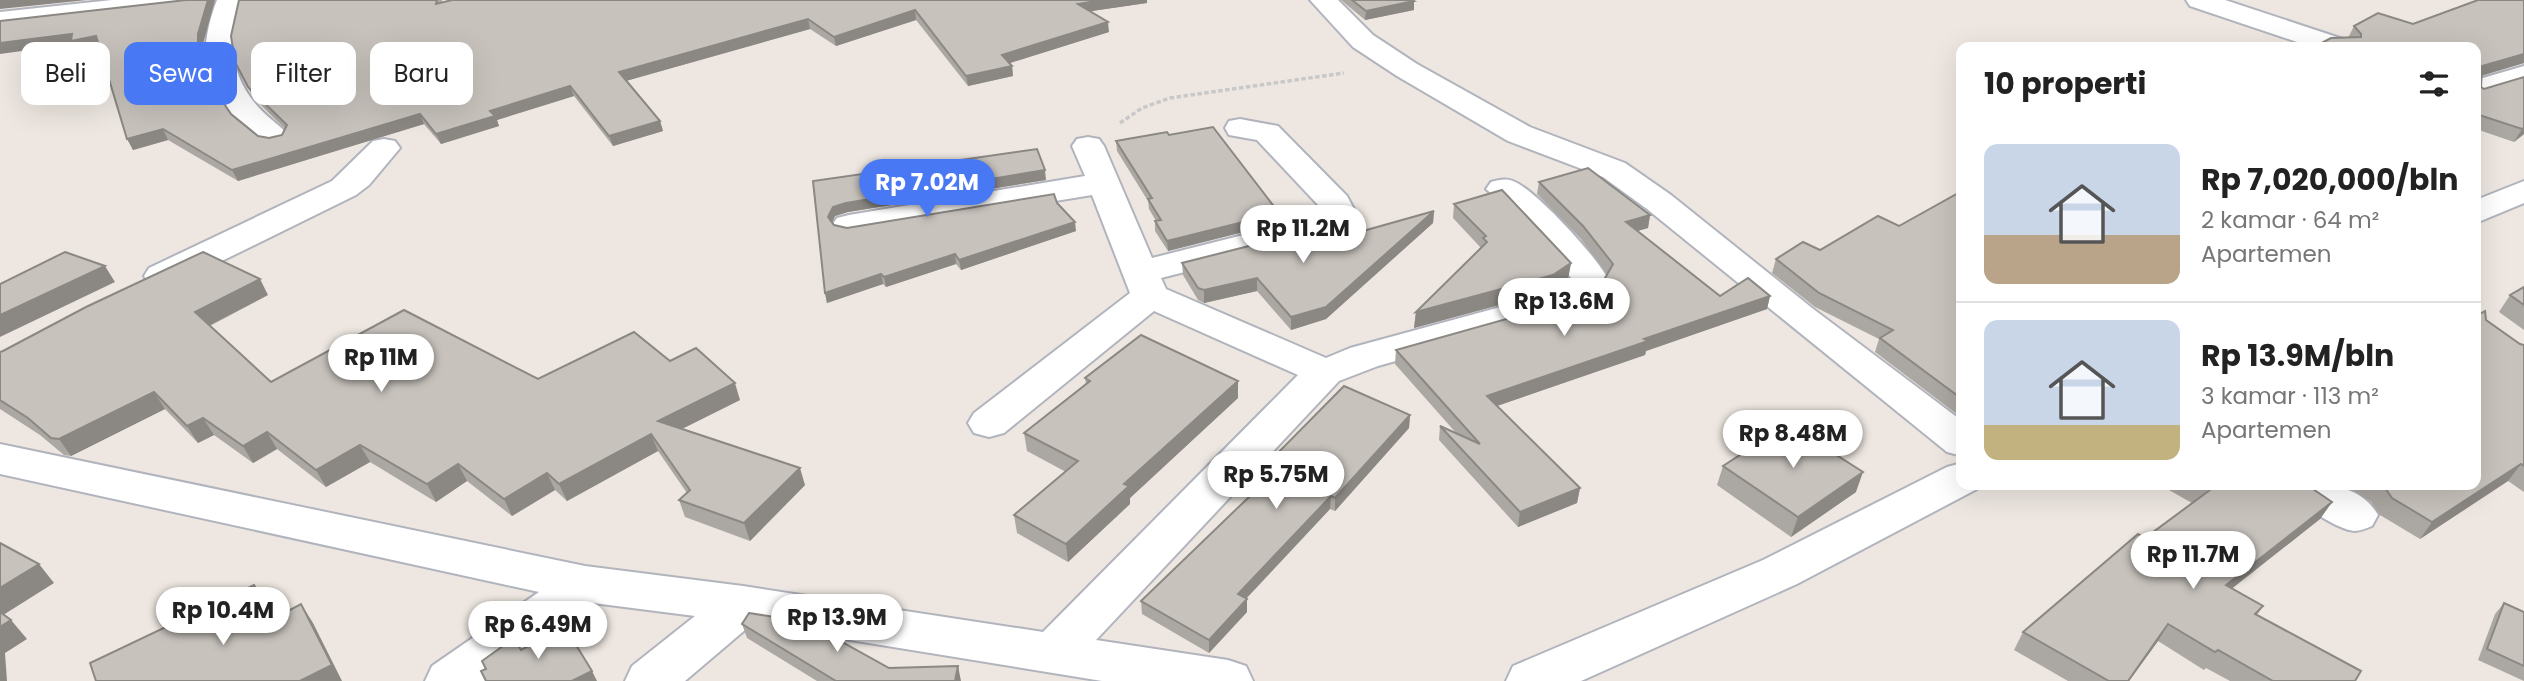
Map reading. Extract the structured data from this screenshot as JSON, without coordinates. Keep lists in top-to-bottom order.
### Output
{
  "page": {
    "chip": [
      "Beli",
      "Sewa",
      "Filter",
      "Baru"
    ],
    "heading": "10 properti",
    "list": [
      {
        "name": "Rp 7,020,000/bln",
        "note": "2 kamar · 64 m² · Apartemen"
      },
      {
        "name": "Rp 13.9M/bln",
        "note": "3 kamar · 113 m² · Apartemen"
      }
    ],
    "price": [
      "Rp 7.02M",
      "Rp 11.2M",
      "Rp 13.6M",
      "Rp 11M",
      "Rp 8.48M",
      "Rp 5.75M",
      "Rp 11.7M",
      "Rp 10.4M",
      "Rp 13.9M",
      "Rp 6.49M"
    ]
  }
}
